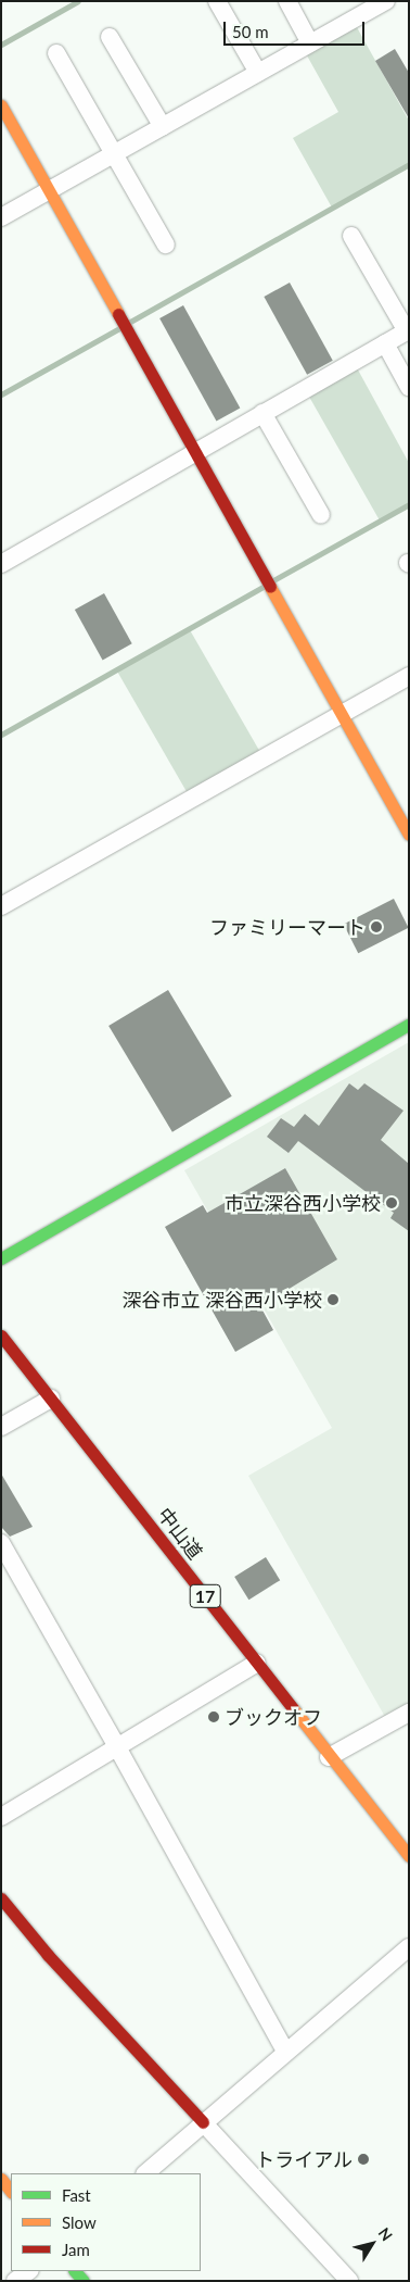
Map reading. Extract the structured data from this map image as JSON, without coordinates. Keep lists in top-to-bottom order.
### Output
{
  "streets": {
    "main road": ["中山道", "17"]
  },
  "places": [
    "ファミリーマート",
    "市立深谷西小学校",
    "深谷市立 深谷西小学校",
    "ブックオフ",
    "トライアル"
  ],
  "legend": ["Fast", "Slow", "Jam"],
  "scale_bar": "50 m",
  "north": "top right"
}
